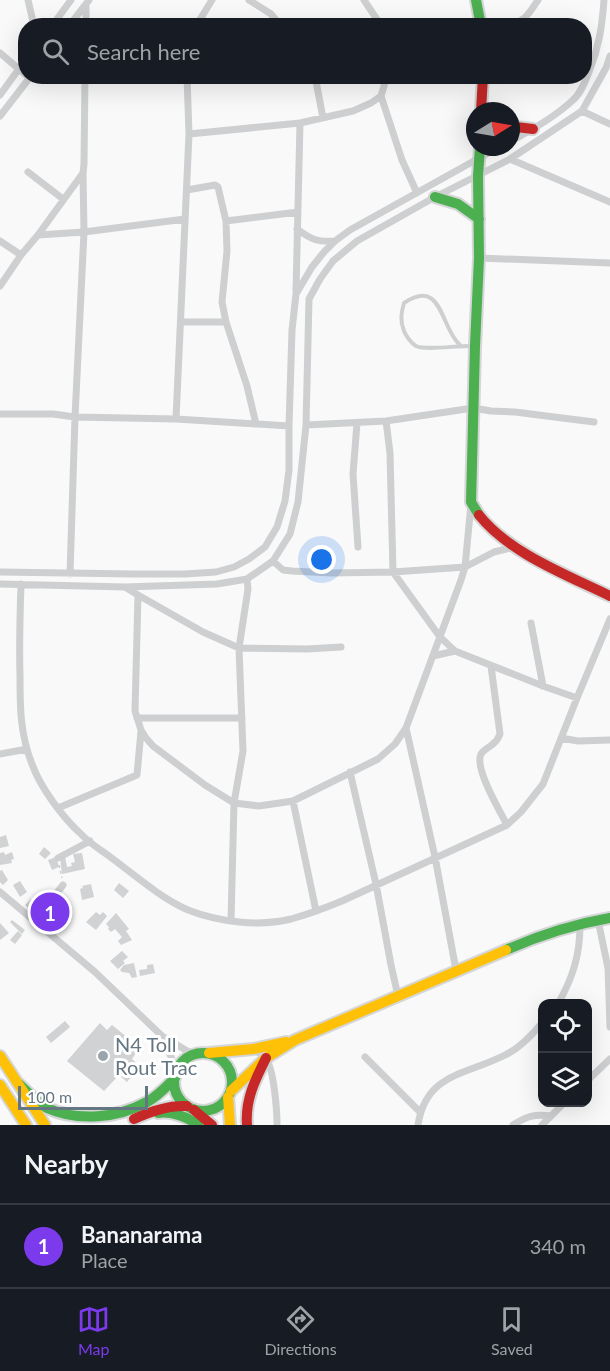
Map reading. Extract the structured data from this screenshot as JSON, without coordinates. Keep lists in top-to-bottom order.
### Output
{
  "places": ["N4 Toll Rout Trac"],
  "scale_bar": "100 m",
  "north": "right",
  "page": {
    "search": "Search here",
    "pins": "1",
    "scale": "100 m",
    "heading": "Nearby",
    "list": [
      {
        "mark": "1",
        "name": "Bananarama",
        "note": "Place",
        "value": "340 m"
      }
    ],
    "nav": ["Map", "Directions", "Saved"]
  }
}
